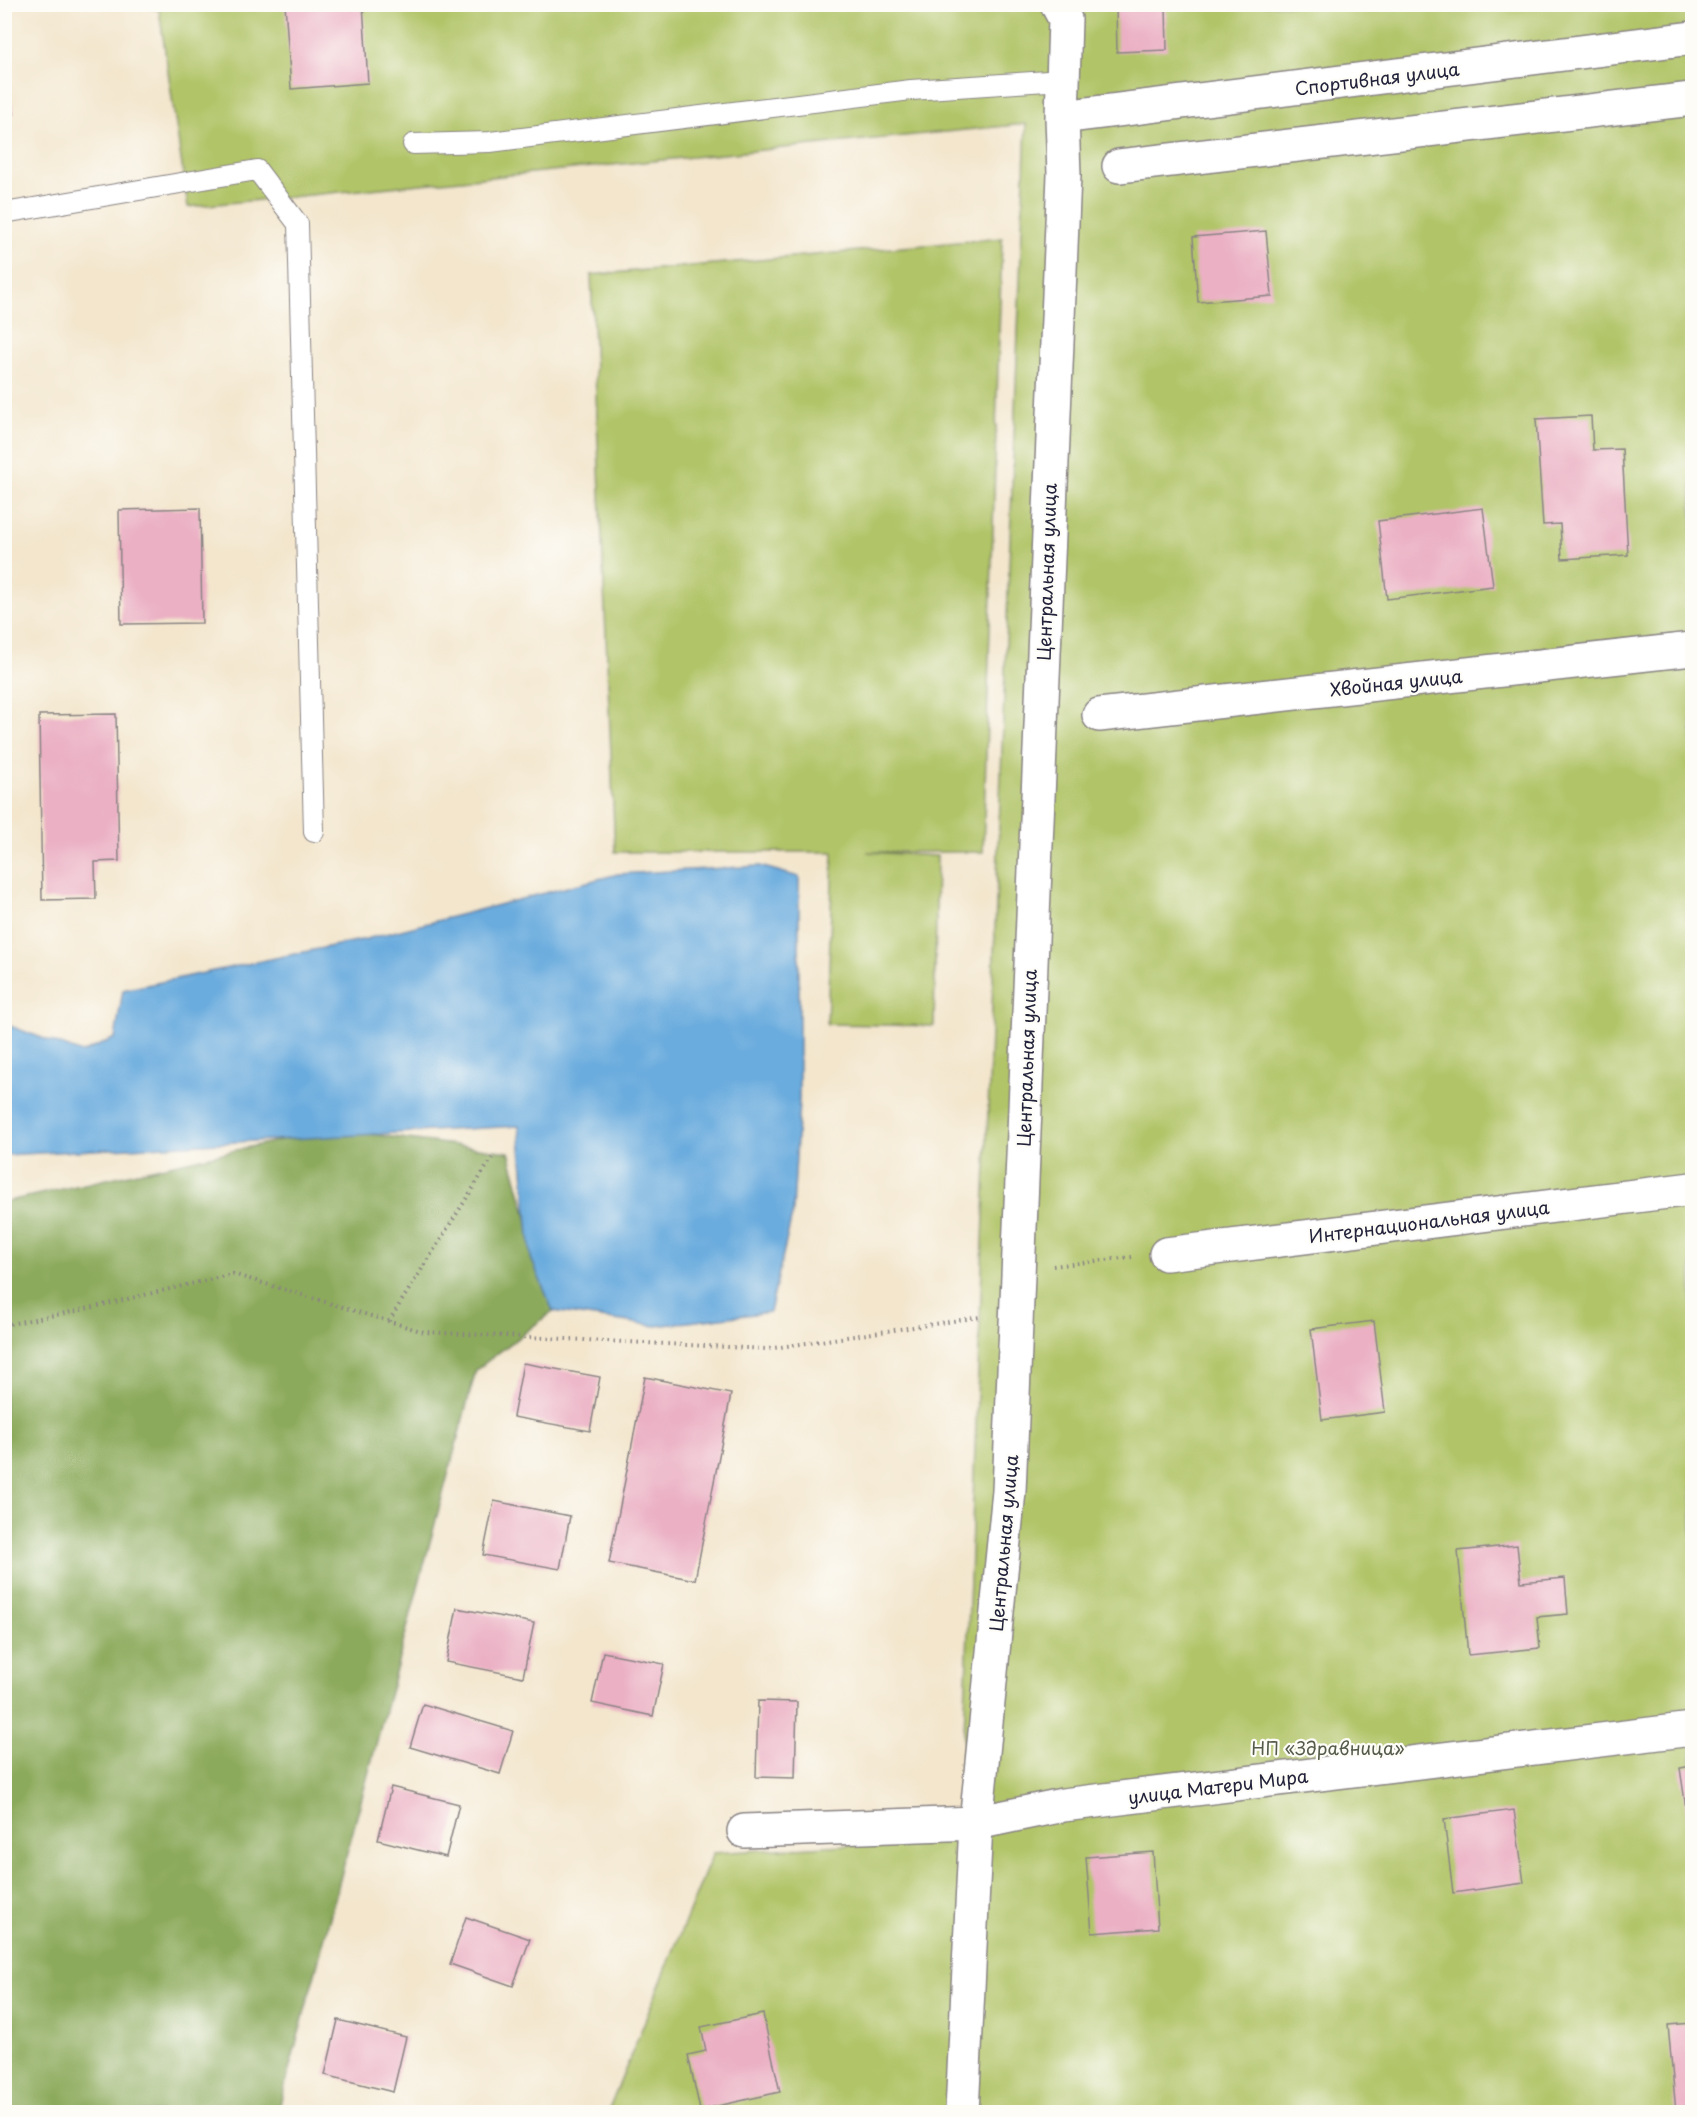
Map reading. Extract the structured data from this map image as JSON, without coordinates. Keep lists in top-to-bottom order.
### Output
{
  "streets": {
    "street": [
      "Спортивная улица",
      "Центральная улица",
      "Хвойная улица",
      "Интернациональная улица",
      "улица Матери Мира"
    ]
  },
  "crossings": [
    ["Спортивная улица", "Центральная улица"],
    ["Центральная улица", "улица Матери Мира"]
  ],
  "parks": ["НП «Здравница»"]
}
